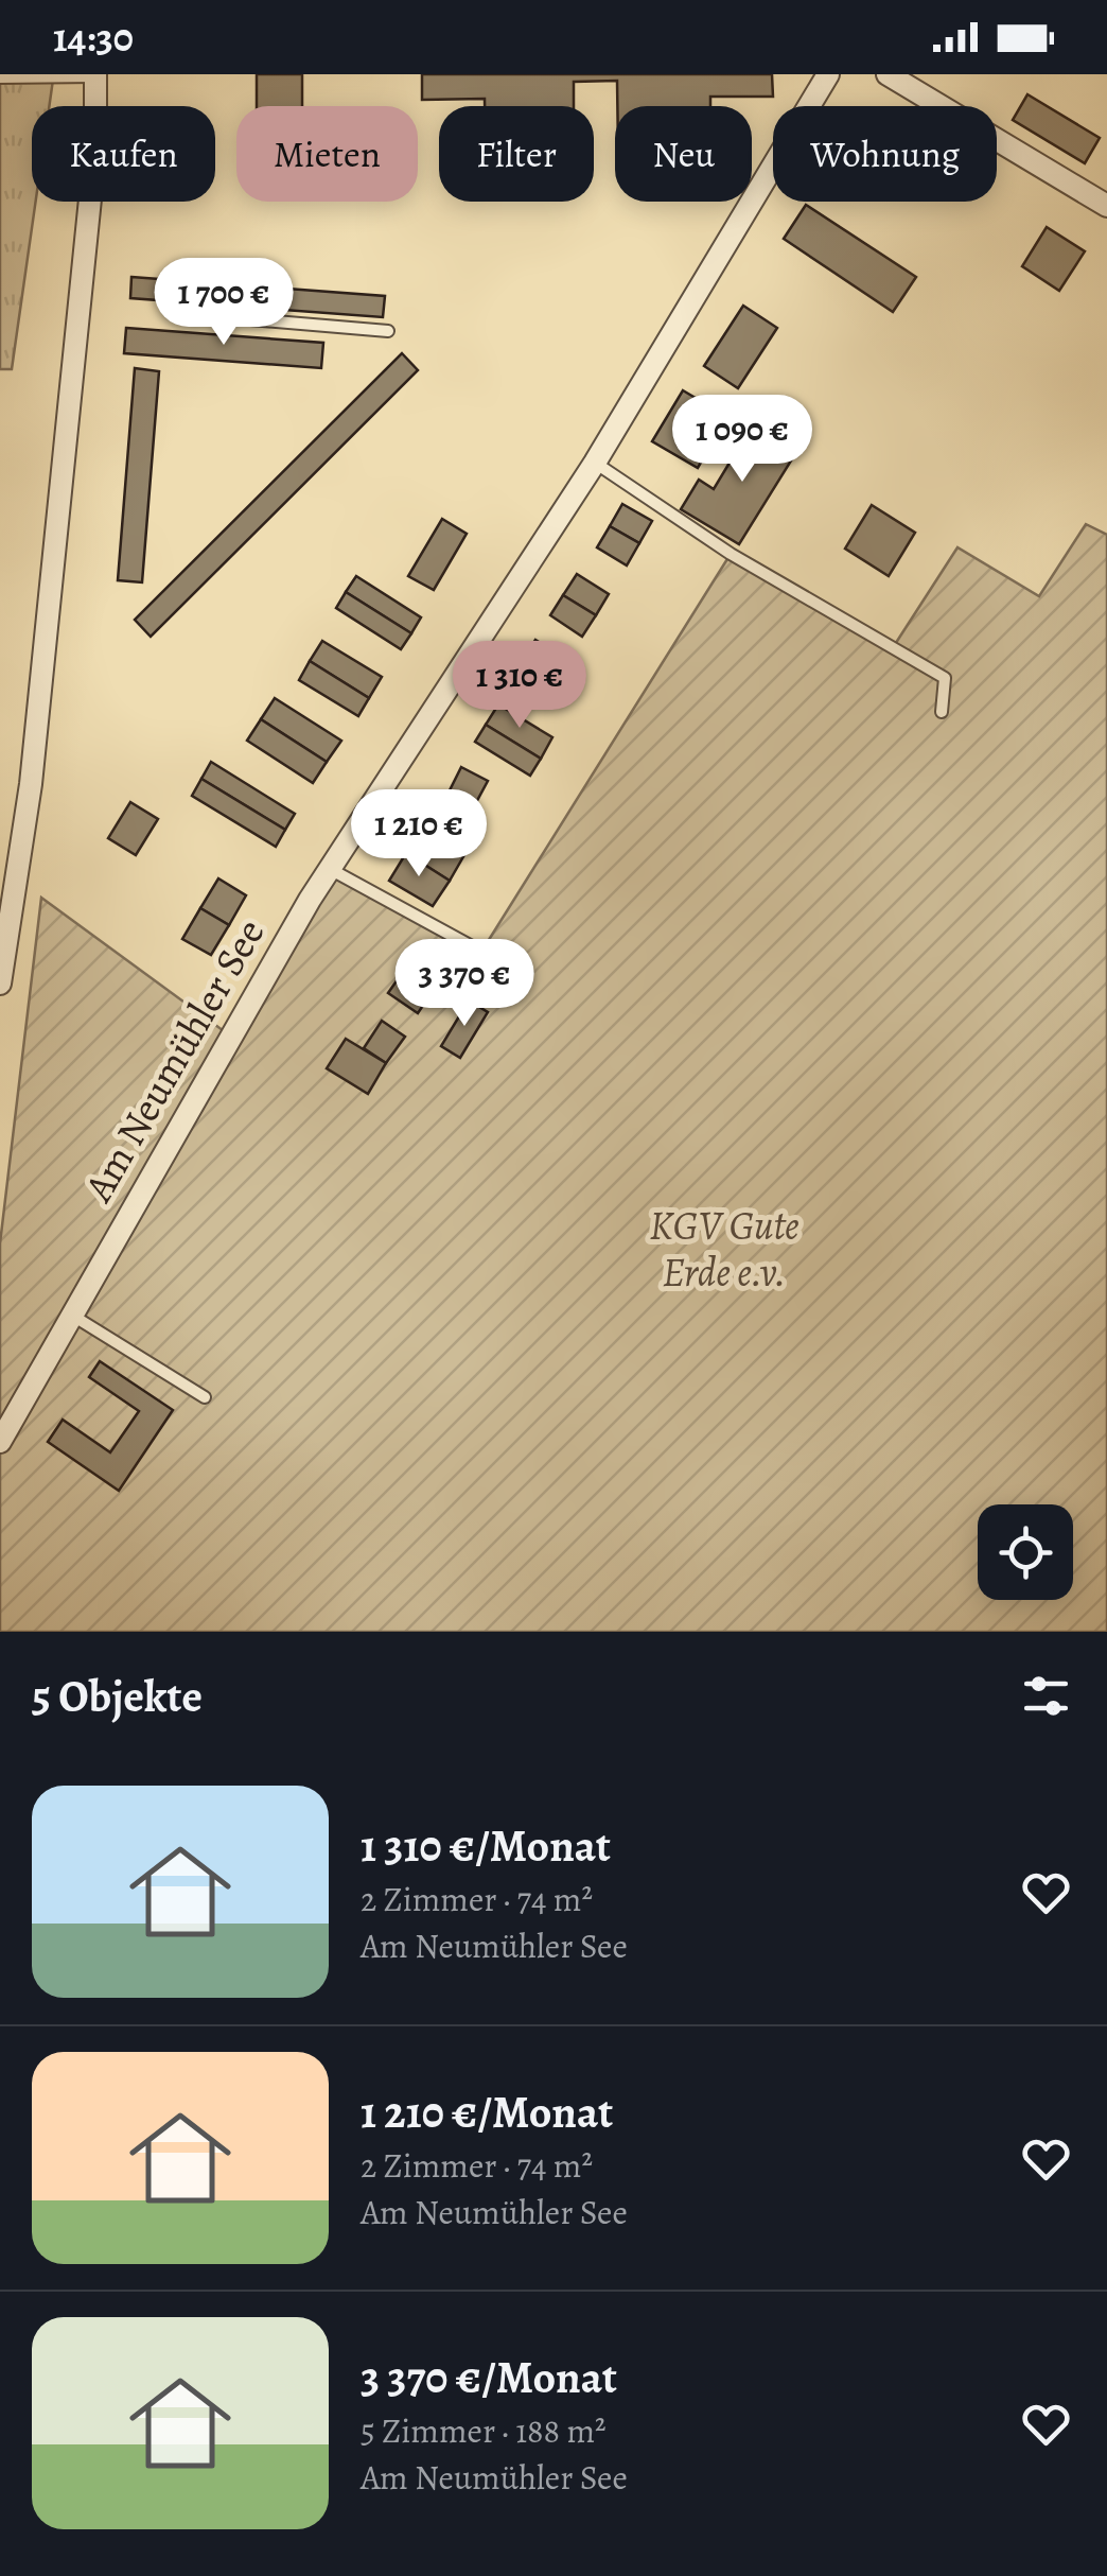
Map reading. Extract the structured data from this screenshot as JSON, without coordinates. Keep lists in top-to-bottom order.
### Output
{
  "streets": {
    "street": ["Am Neumühler See"]
  },
  "parks": ["KGV Gute Erde e.v."],
  "page": {
    "status": "14:30",
    "chip": [
      "Kaufen",
      "Mieten",
      "Filter",
      "Neu",
      "Wohnung"
    ],
    "price": [
      "1 700 €",
      "1 090 €",
      "1 310 €",
      "1 210 €",
      "3 370 €"
    ],
    "heading": "5 Objekte",
    "list": [
      {
        "name": "1 310 €/Monat",
        "note": "2 Zimmer · 74 m² · Am Neumühler See"
      },
      {
        "name": "1 210 €/Monat",
        "note": "2 Zimmer · 74 m² · Am Neumühler See"
      },
      {
        "name": "3 370 €/Monat",
        "note": "5 Zimmer · 188 m² · Am Neumühler See"
      }
    ]
  }
}
